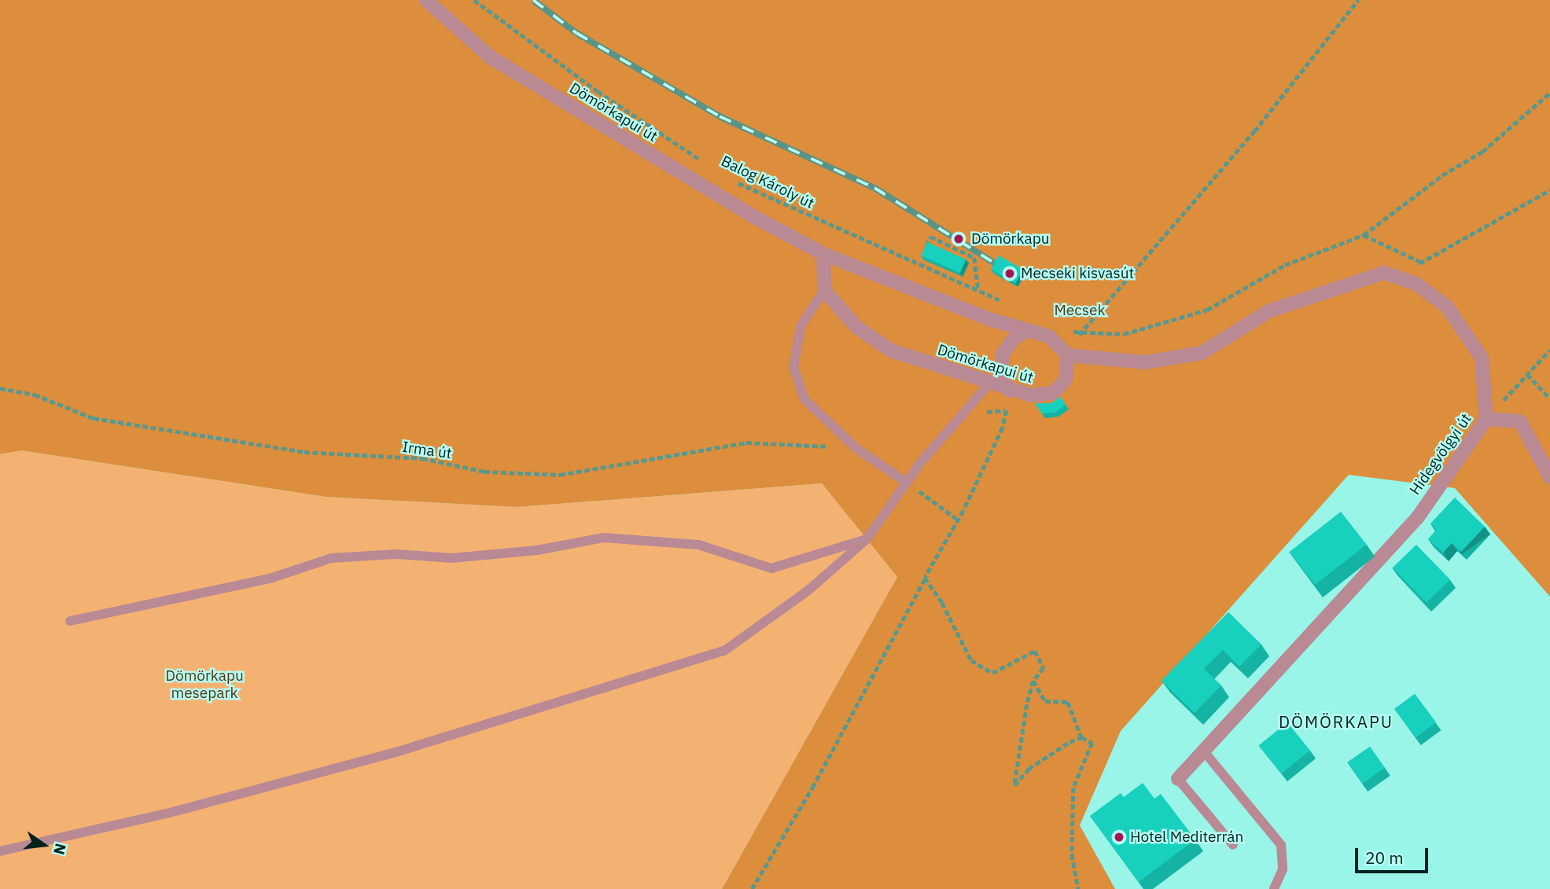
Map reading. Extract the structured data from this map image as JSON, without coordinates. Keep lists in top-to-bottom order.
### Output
{
  "streets": {
    "street": ["Dömörkapui út", "Hidegvölgyi út"],
    "path": ["Balog Károly út", "Irma út"]
  },
  "crossings": [
    ["Dömörkapui út", "Hidegvölgyi út"]
  ],
  "districts": ["DÖMÖRKAPU"],
  "parks": ["Mecsek", "Dömörkapu mesepark"],
  "places": ["Dömörkapu", "Mecseki kisvasút", "Hotel Mediterrán"],
  "scale_bar": "20 m",
  "north": "right"
}
